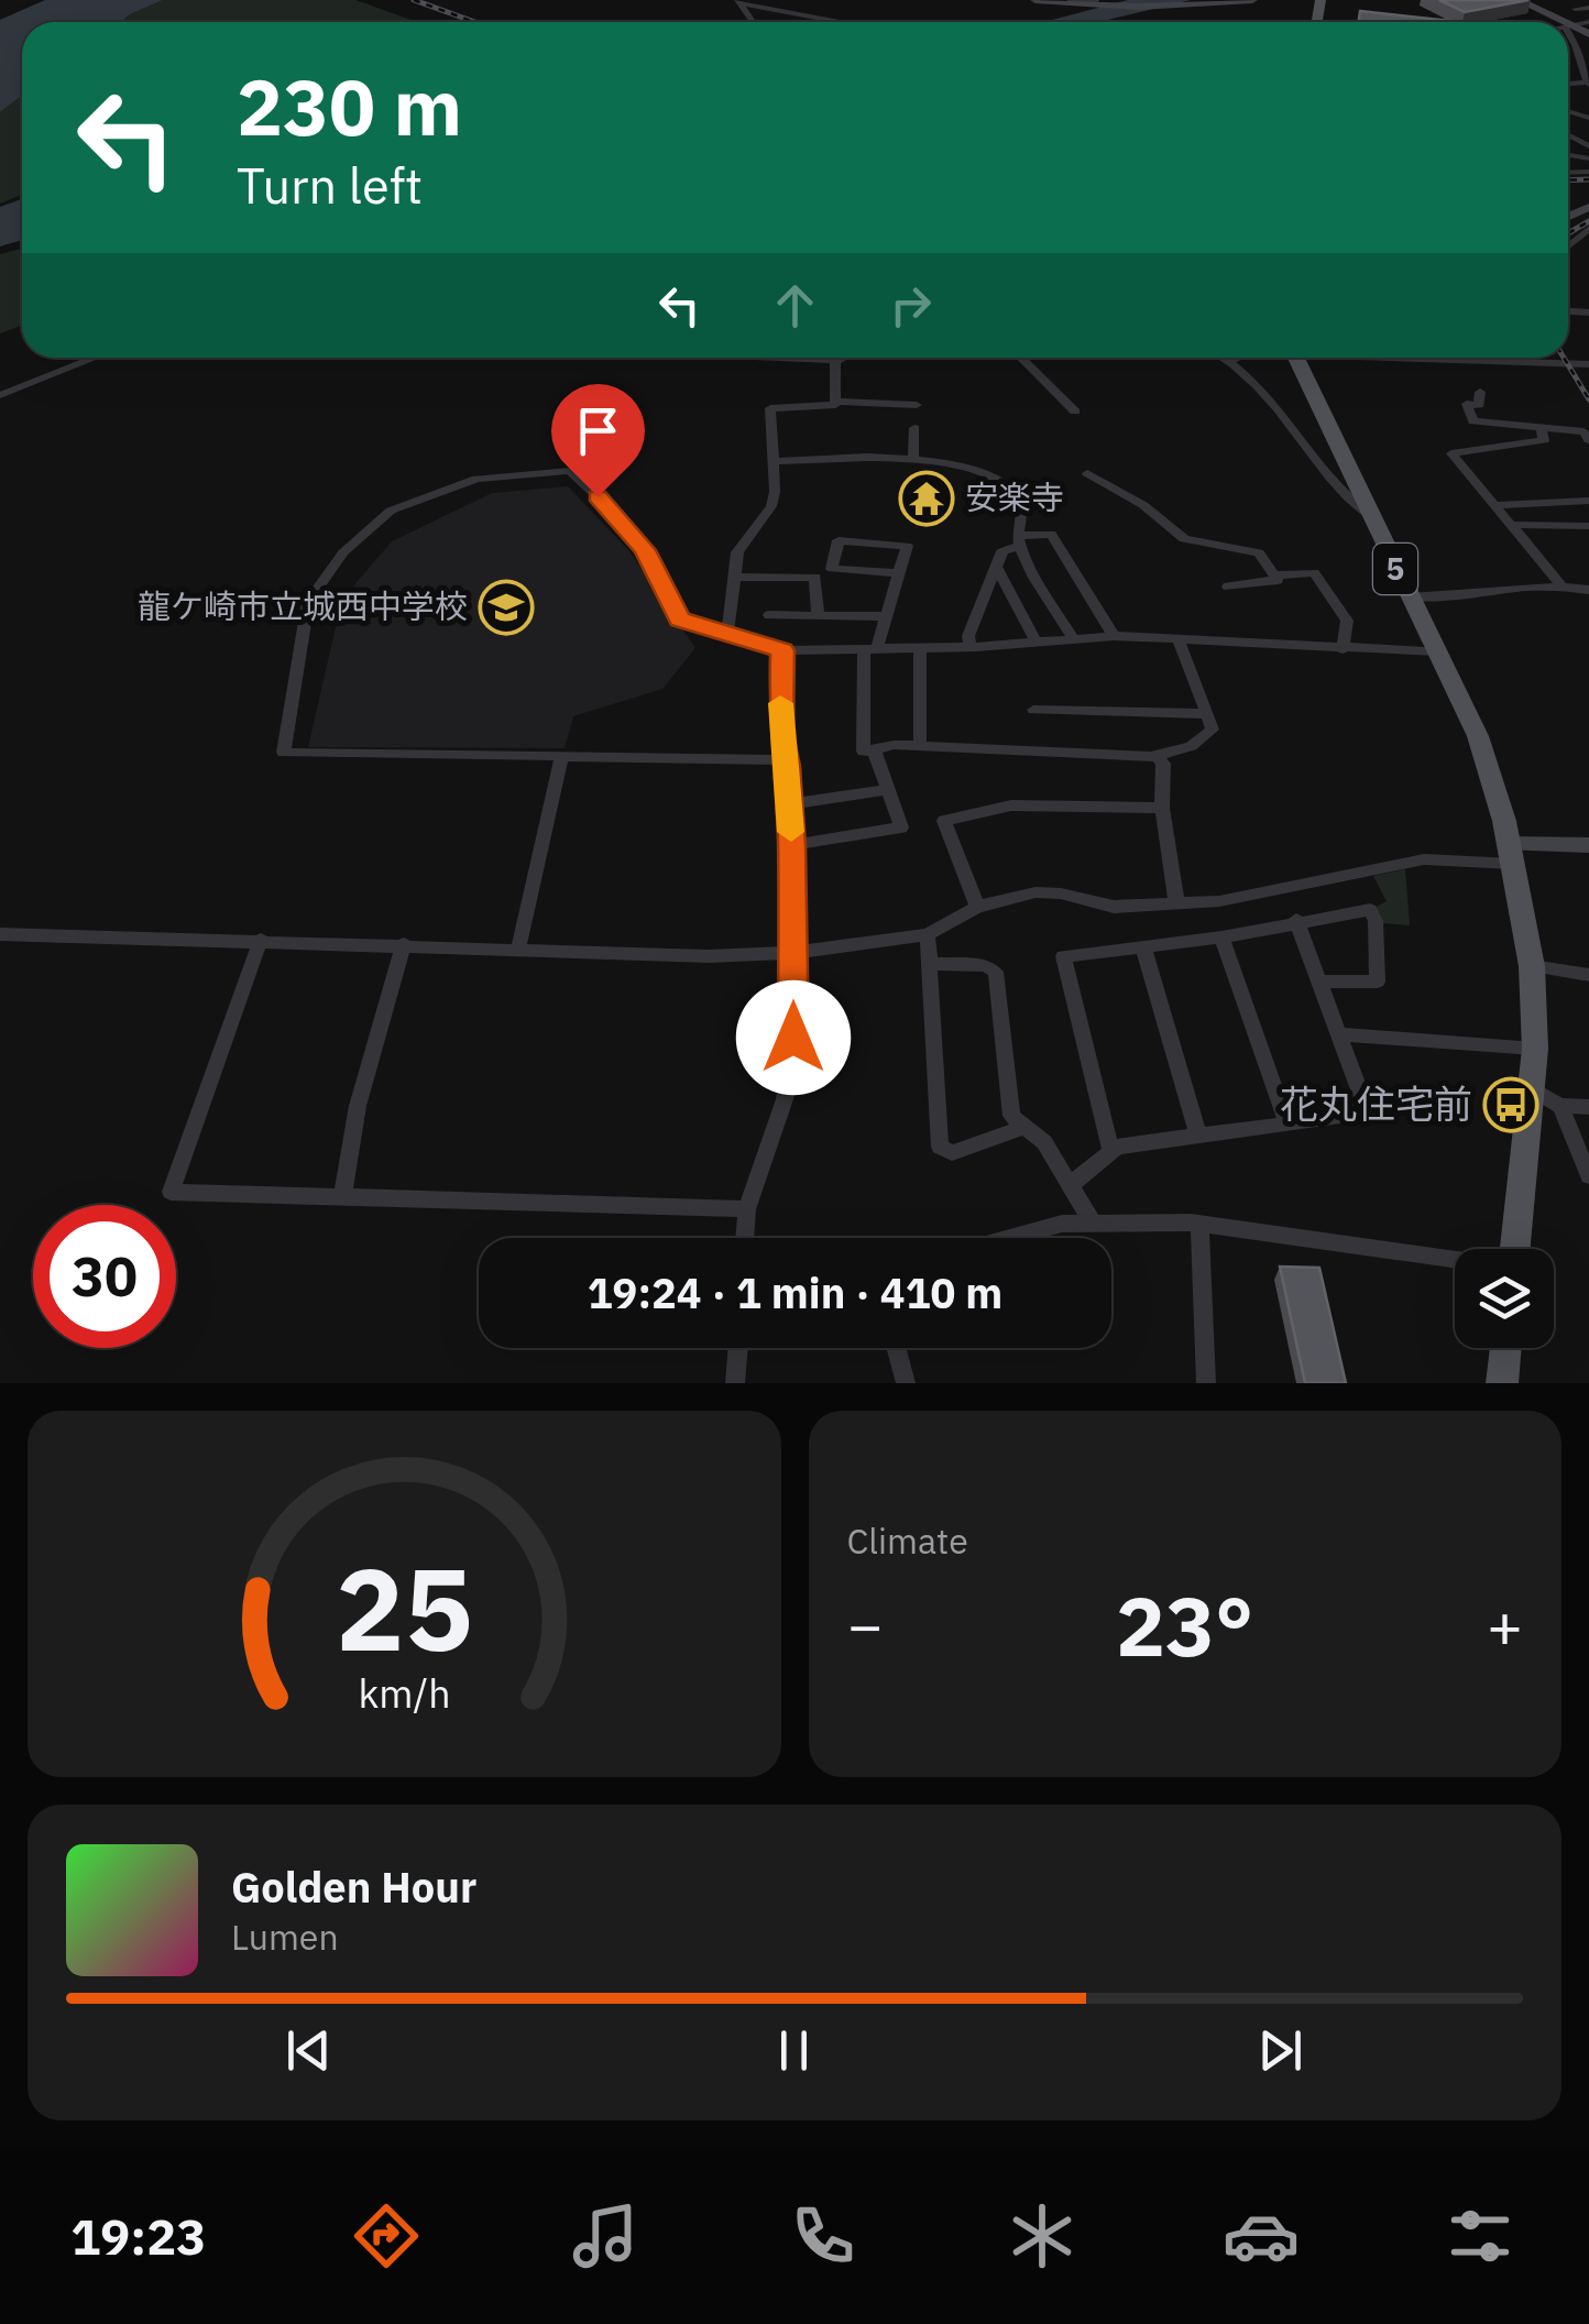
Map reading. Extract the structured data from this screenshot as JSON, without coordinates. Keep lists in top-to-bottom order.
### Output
{
  "streets": {
    "main road": ["5"]
  },
  "places": {
    "temple": ["安楽寺"],
    "school or university": ["龍ケ崎市立城西中学校"],
    "bus stop": ["花丸住宅前"]
  },
  "page": {
    "turn": ["230 m", "Turn left"],
    "limit": "30",
    "trip": "19:24 · 1 min · 410 m",
    "tile": "Climate",
    "heat": ["−", "23°", "+"],
    "song": ["Golden Hour", "Lumen"],
    "tabs": "19:23",
    "gauge": ["25", "km/h"]
  }
}
